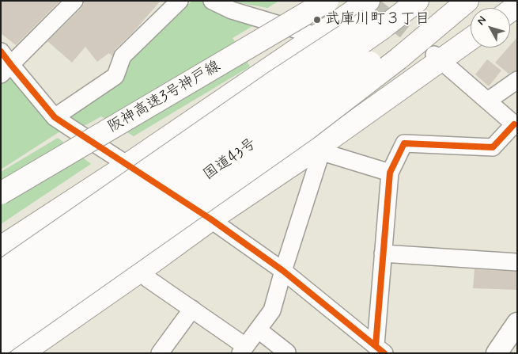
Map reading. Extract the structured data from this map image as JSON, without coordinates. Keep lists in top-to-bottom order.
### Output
{
  "streets": {
    "highway": ["阪神高速3号神戸線", "国道43号"]
  },
  "places": ["武庫川町３丁目"],
  "north": "top left"
}
